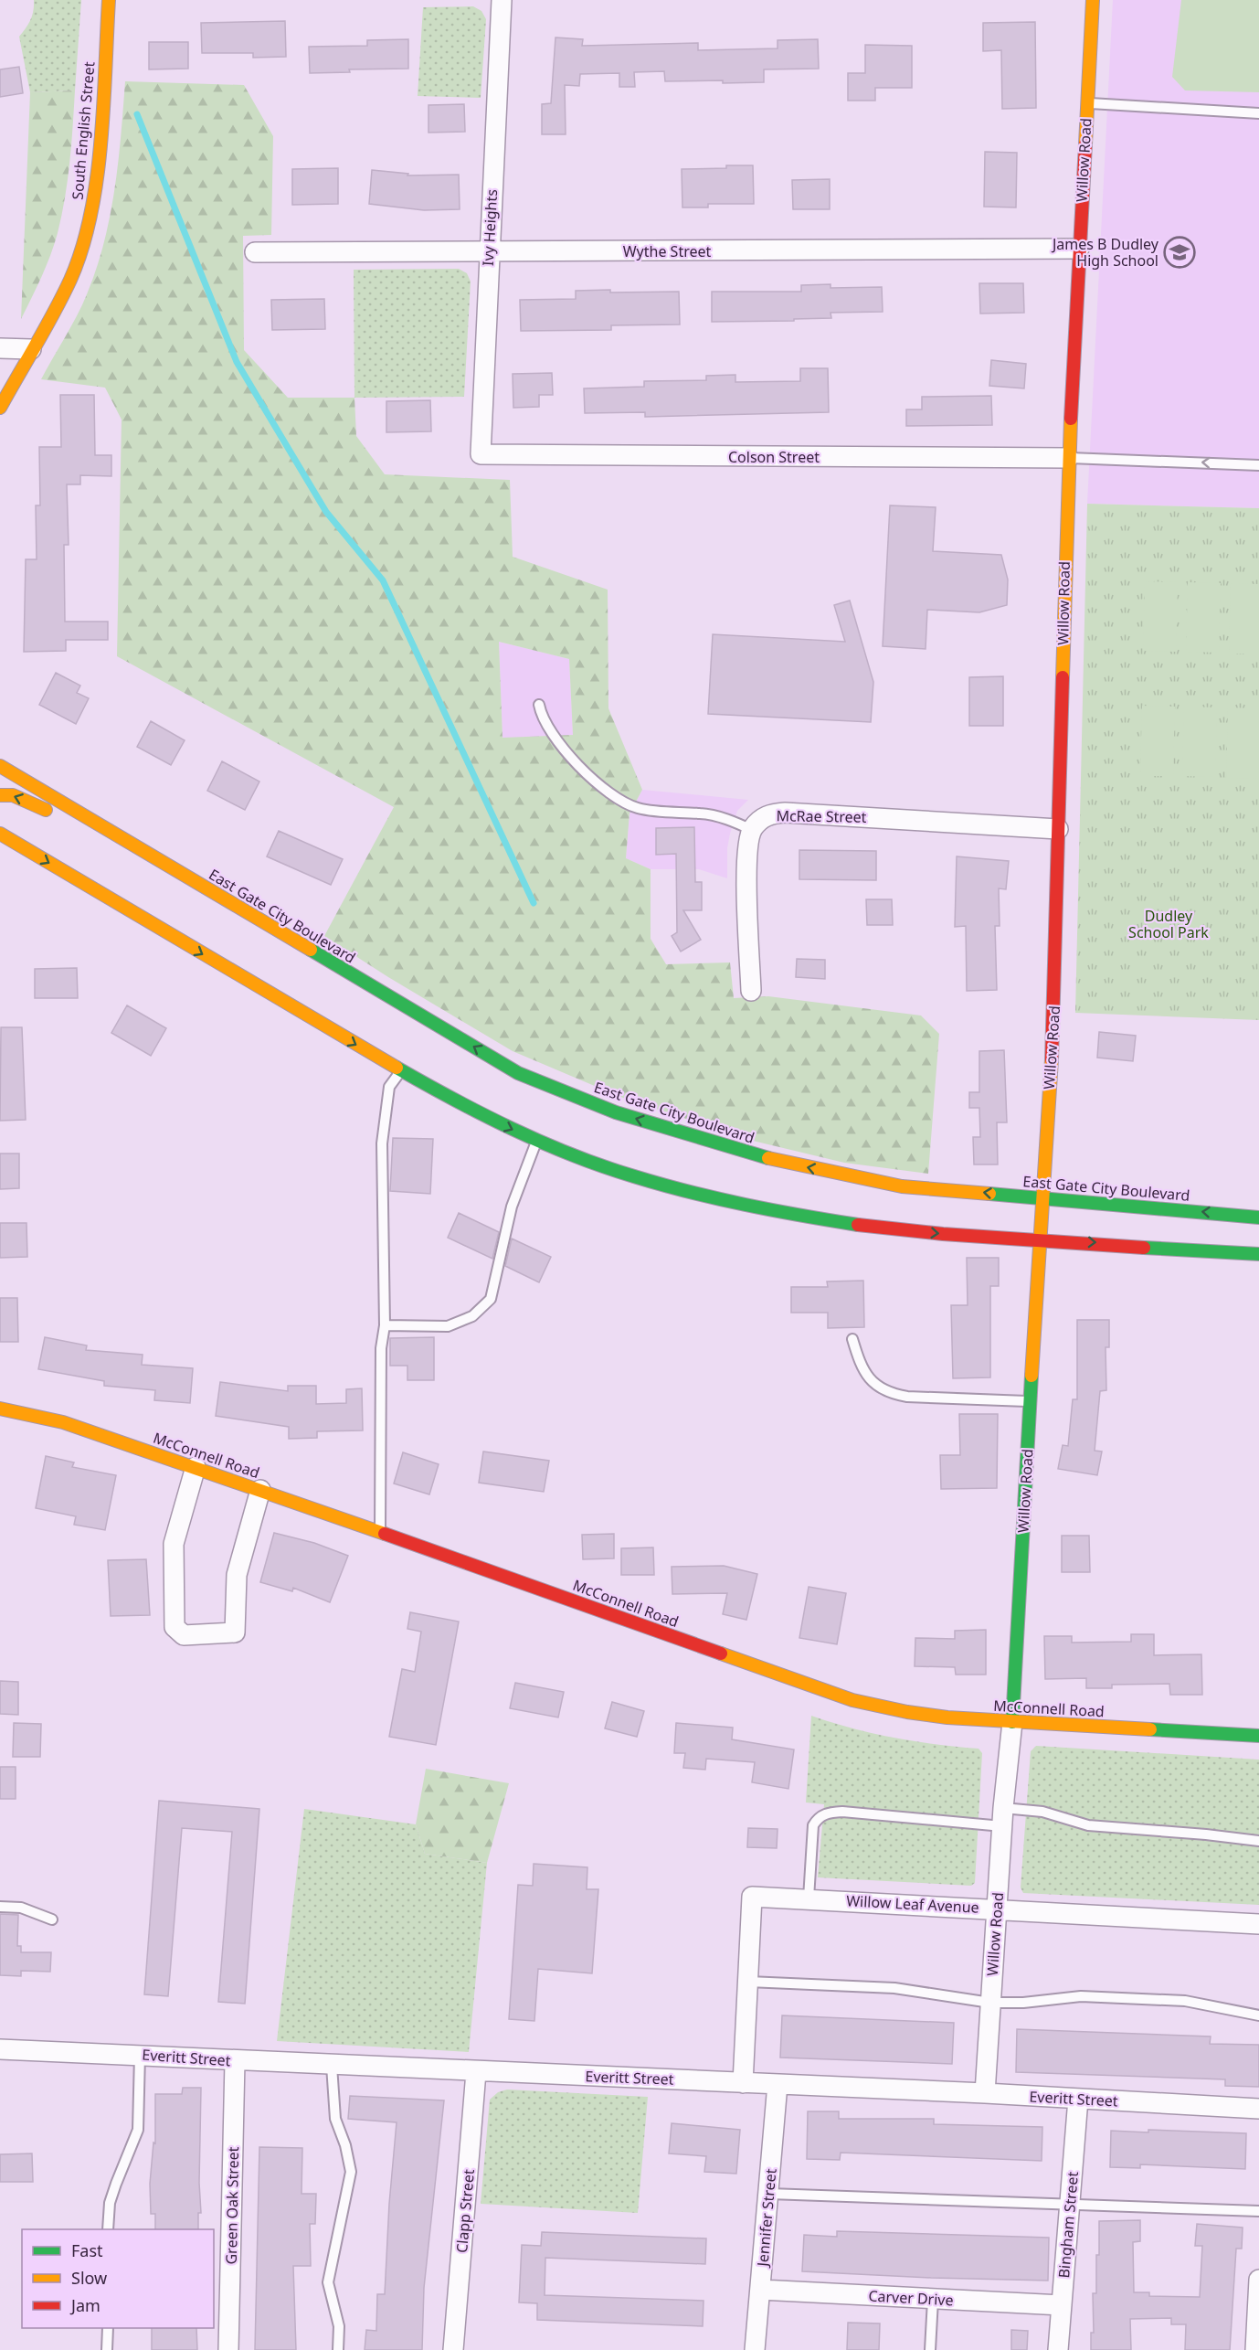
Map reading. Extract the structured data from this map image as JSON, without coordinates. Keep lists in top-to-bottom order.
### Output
{
  "streets": {
    "street": [
      "South English Street",
      "Willow Road",
      "Ivy Heights",
      "Wythe Street",
      "Colson Street",
      "McRae Street",
      "East Gate City Boulevard",
      "McConnell Road",
      "Willow Leaf Avenue",
      "Everitt Street",
      "Green Oak Street",
      "Clapp Street",
      "Jennifer Street",
      "Bingham Street",
      "Carver Drive"
    ]
  },
  "crossings": [
    ["Willow Road", "Wythe Street"],
    ["Willow Road", "Colson Street"],
    ["Willow Road", "McRae Street"],
    ["Willow Road", "East Gate City Boulevard"],
    ["Willow Road", "McConnell Road"],
    ["Willow Road", "Willow Leaf Avenue"],
    ["Willow Road", "Everitt Street"],
    ["Ivy Heights", "Wythe Street"],
    ["Ivy Heights", "Colson Street"],
    ["Willow Leaf Avenue", "Everitt Street"],
    ["Everitt Street", "Green Oak Street"],
    ["Everitt Street", "Clapp Street"],
    ["Everitt Street", "Jennifer Street"],
    ["Everitt Street", "Bingham Street"],
    ["Jennifer Street", "Carver Drive"],
    ["Bingham Street", "Carver Drive"]
  ],
  "parks": ["Dudley School Park"],
  "places": {
    "school or university": ["James B Dudley High School"]
  },
  "legend": ["Fast", "Slow", "Jam"]
}
